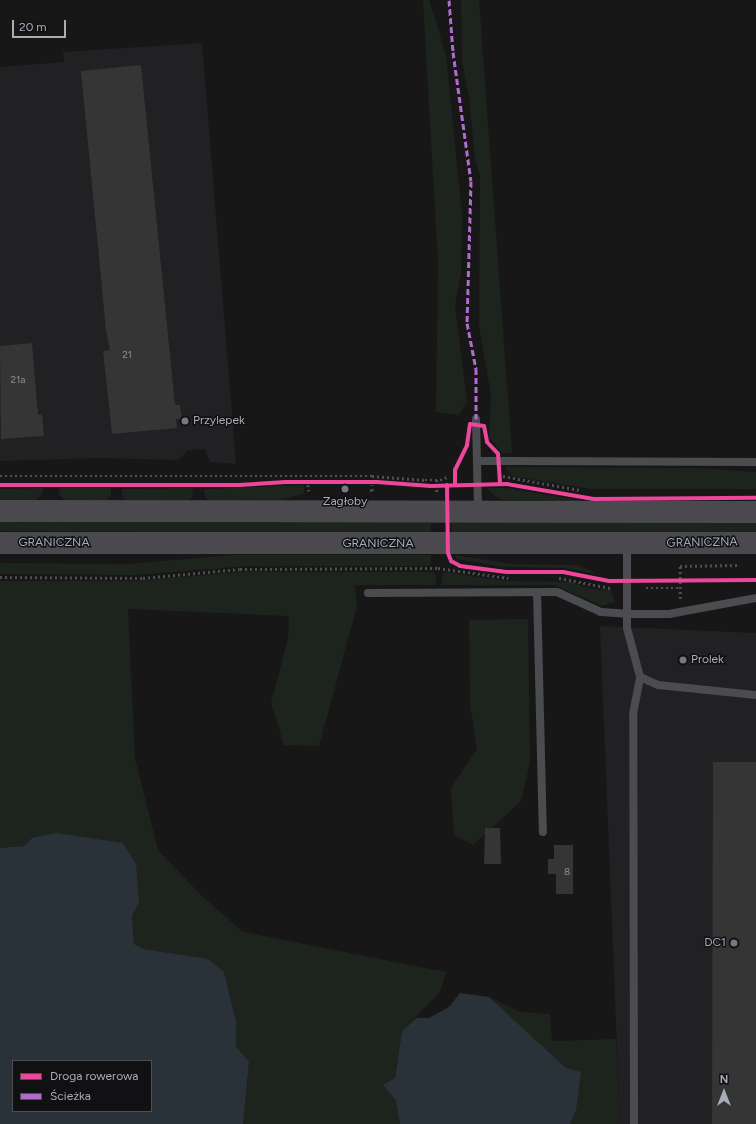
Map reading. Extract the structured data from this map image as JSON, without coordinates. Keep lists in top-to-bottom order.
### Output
{
  "streets": {
    "main road": ["GRANICZNA"]
  },
  "places": [
    "Przylepek",
    "Zagłoby",
    "Prolek",
    "DC1"
  ],
  "house_numbers": ["21", "21a", "8"],
  "legend": ["Droga rowerowa", "Ścieżka"],
  "scale_bar": "20 m",
  "north": "top"
}
